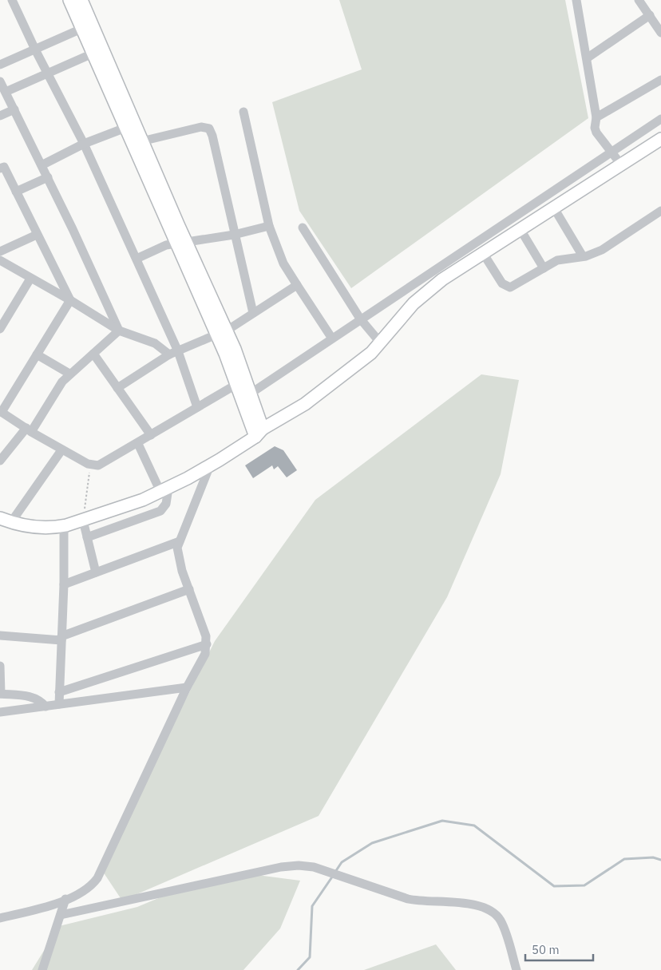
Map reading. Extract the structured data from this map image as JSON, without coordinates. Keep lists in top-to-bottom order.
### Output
{
  "scale_bar": "50 m"
}
